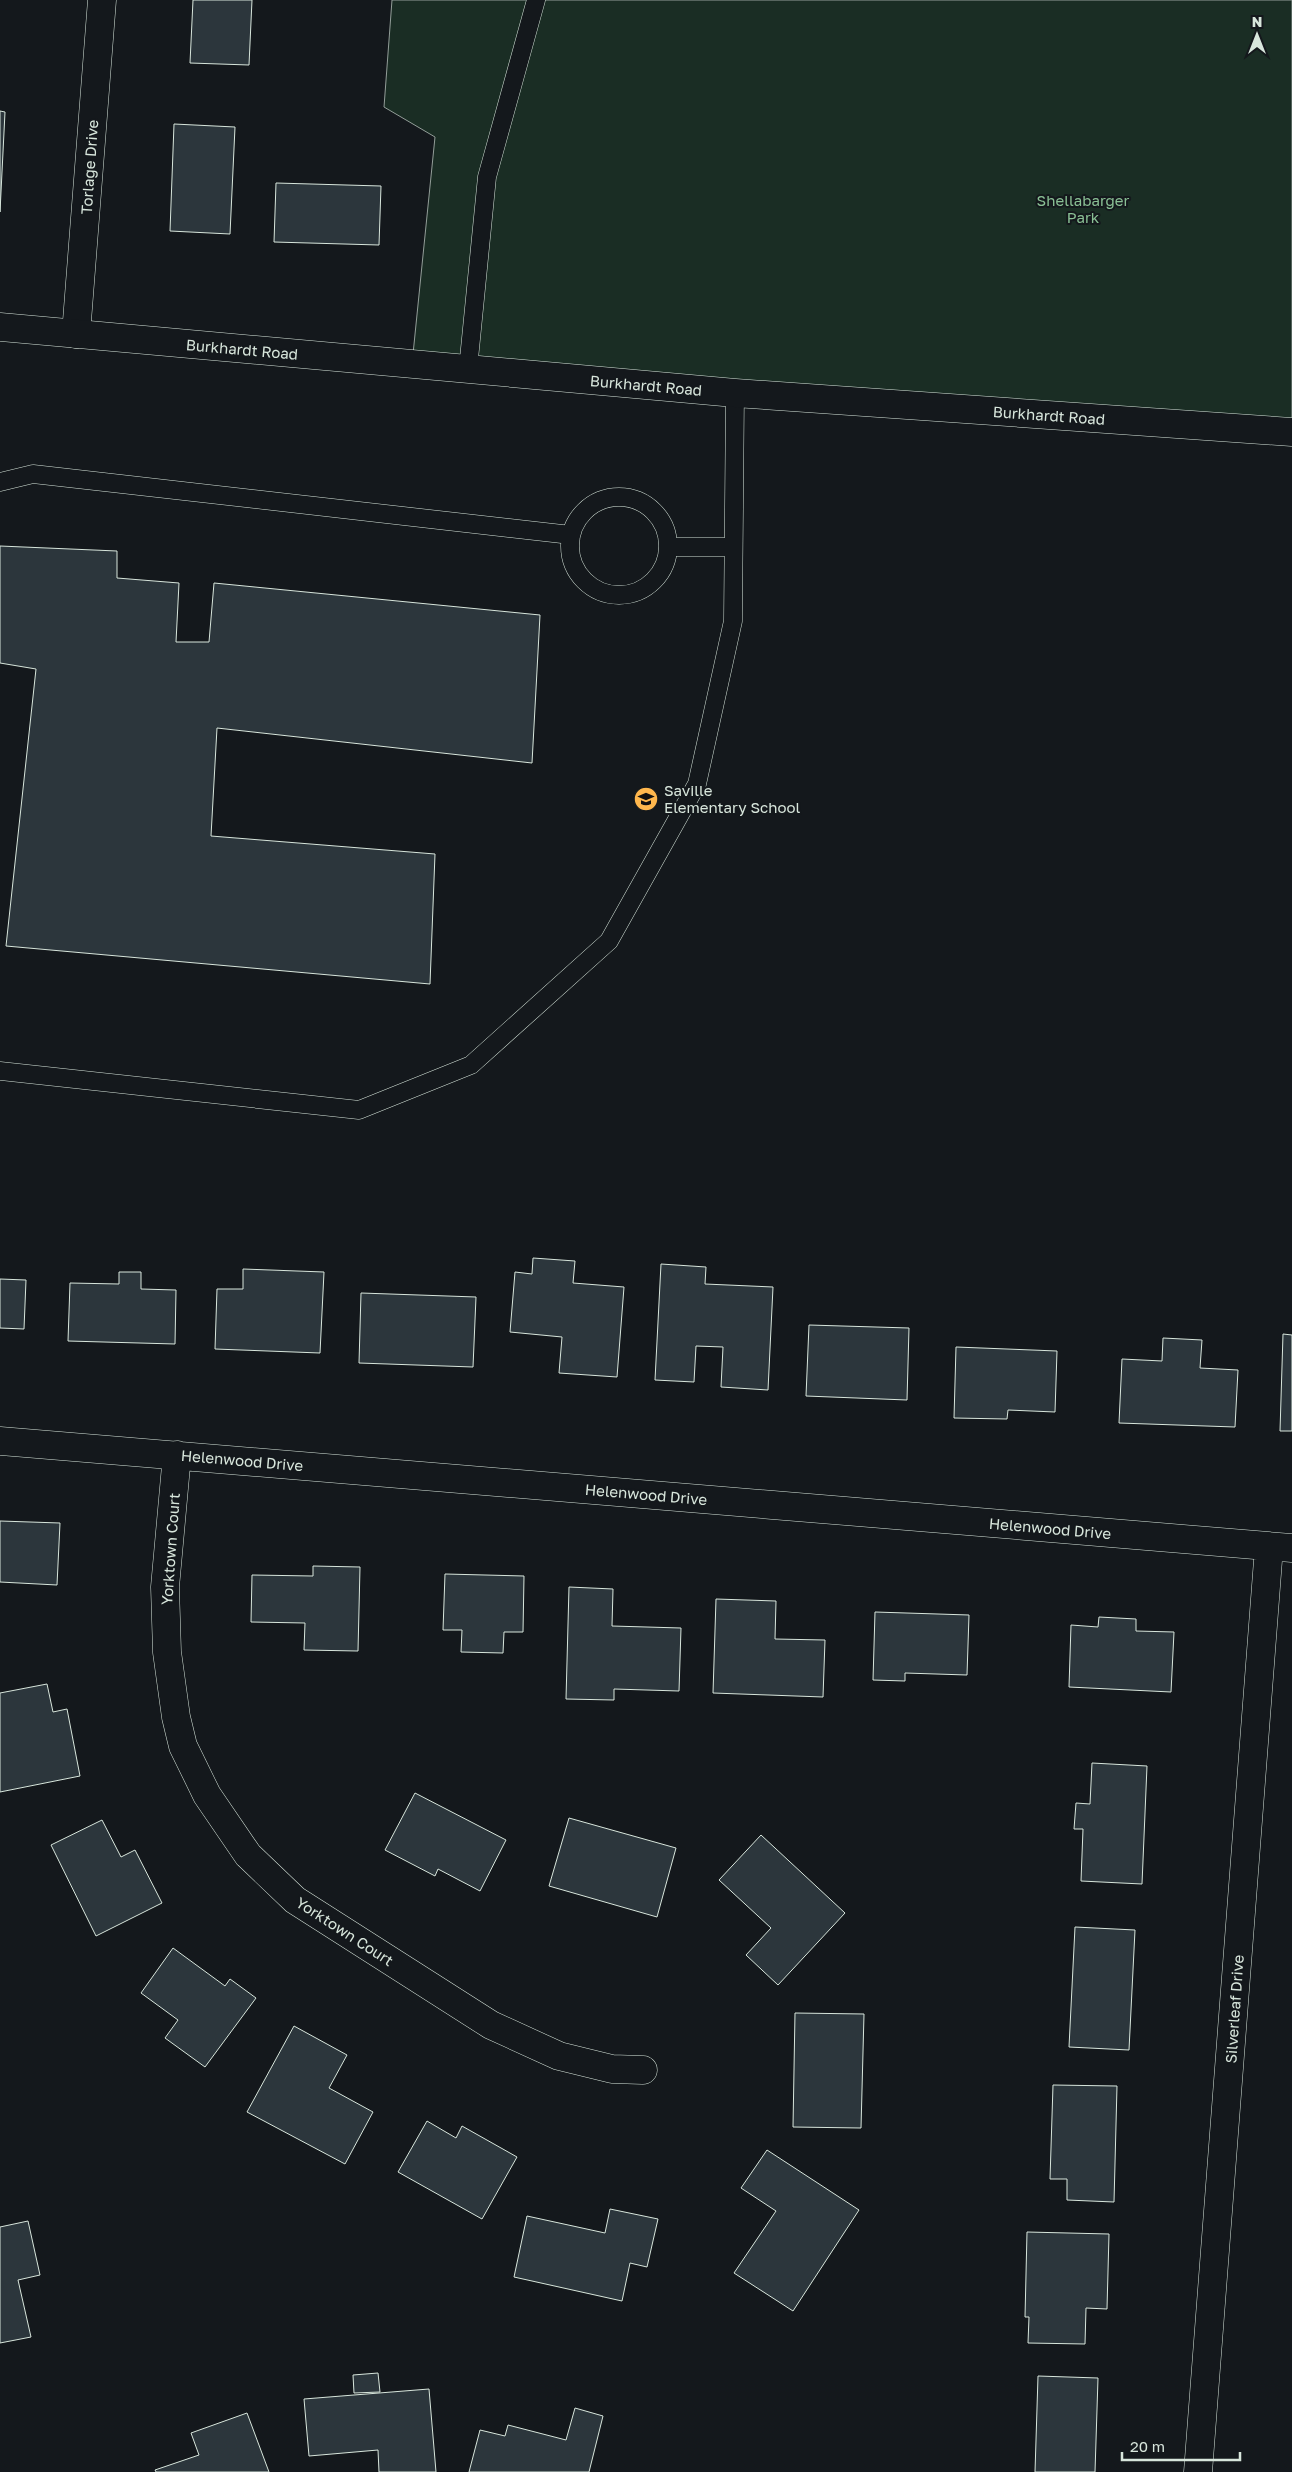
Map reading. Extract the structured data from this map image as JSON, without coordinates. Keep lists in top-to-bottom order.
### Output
{
  "streets": {
    "street": [
      "Torlage Drive",
      "Burkhardt Road",
      "Helenwood Drive",
      "Yorktown Court",
      "Silverleaf Drive"
    ]
  },
  "crossings": [
    ["Torlage Drive", "Burkhardt Road"],
    ["Helenwood Drive", "Yorktown Court"],
    ["Helenwood Drive", "Silverleaf Drive"]
  ],
  "parks": ["Shellabarger Park"],
  "places": {
    "school or university": ["Saville Elementary School"]
  },
  "scale_bar": "20 m",
  "north": "top"
}
